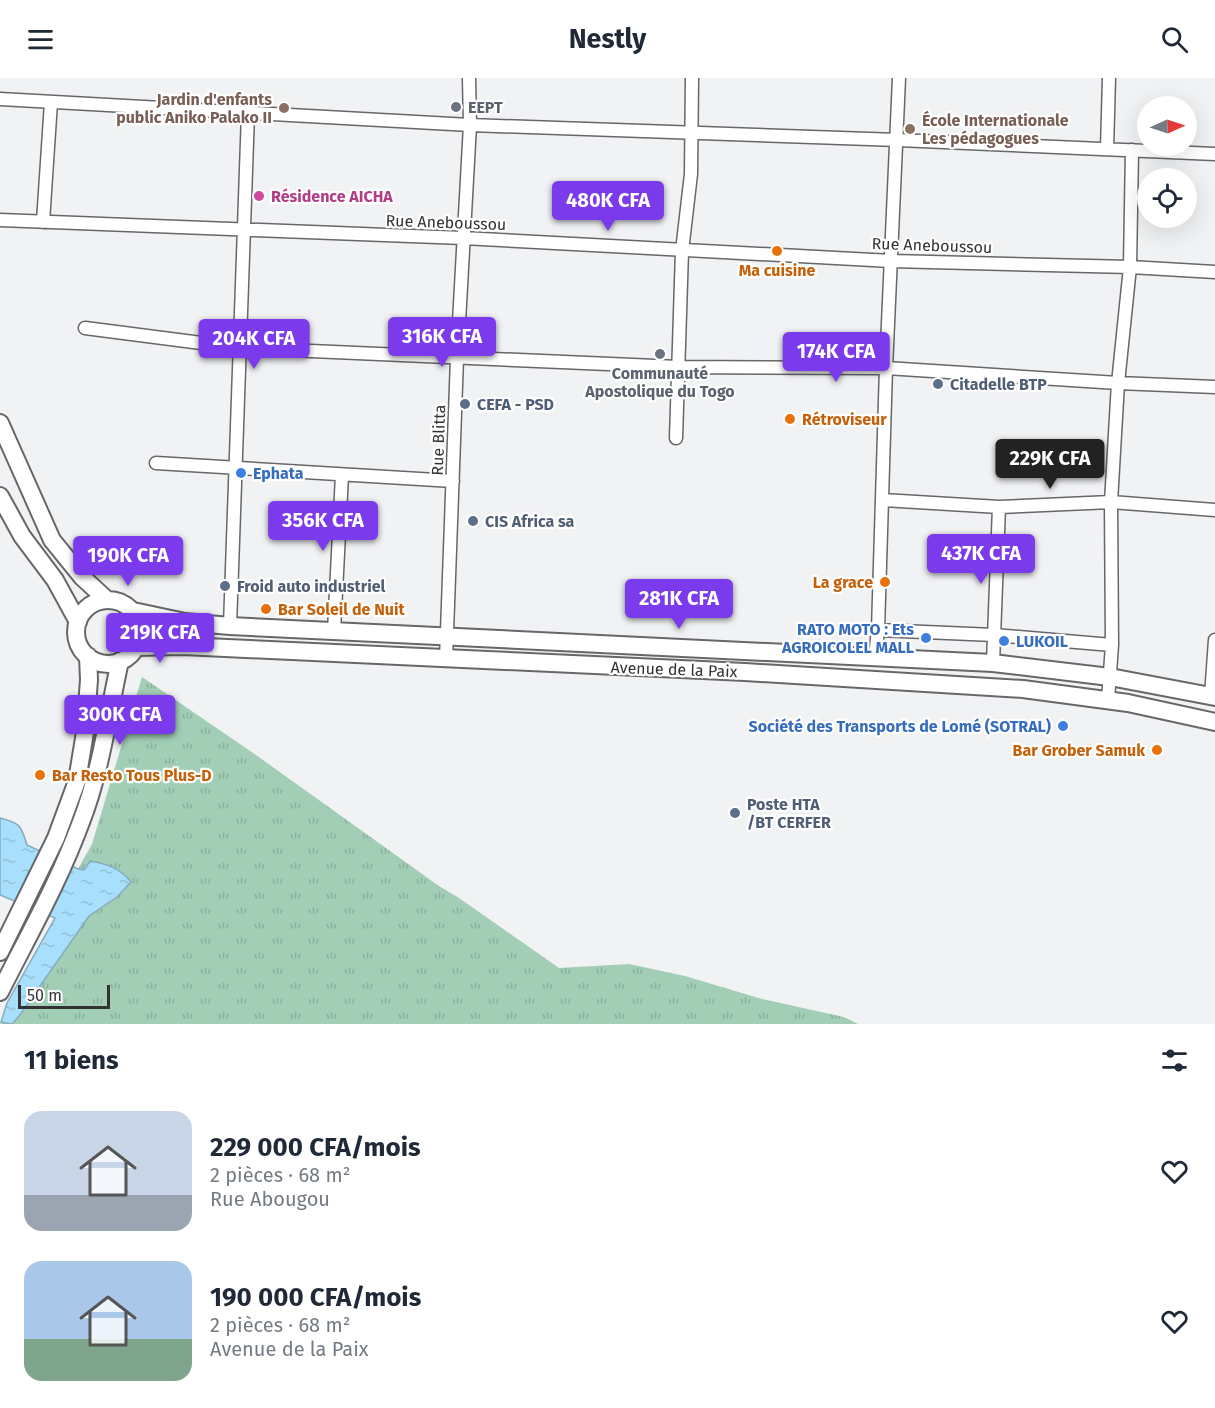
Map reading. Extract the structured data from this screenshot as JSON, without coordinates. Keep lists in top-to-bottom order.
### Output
{
  "streets": {
    "main road": ["Avenue de la Paix"],
    "street": ["Rue Aneboussou", "Rue Blitta"]
  },
  "crossings": [
    ["Rue Aneboussou", "Rue Blitta"],
    ["Rue Blitta", "Avenue de la Paix"]
  ],
  "places": [
    "EEPT",
    "Jardin d'enfants public Aniko Palako II",
    "École Internationale Les pédagogues",
    "Résidence AICHA",
    "Ma cuisine",
    "Communauté Apostolique du Togo",
    "Citadelle BTP",
    "CEFA - PSD",
    "Rétroviseur",
    "Ephata",
    "CIS Africa sa",
    "La grace",
    "Froid auto industriel",
    "Bar Soleil de Nuit",
    "RATO MOTO : Ets AGROICOLEL MALL",
    "LUKOIL",
    "Société des Transports de Lomé (SOTRAL)",
    "Bar Grober Samuk",
    "Bar Resto Tous Plus-D",
    "Poste HTA /BT CERFER"
  ],
  "scale_bar": "50 m",
  "north": "right",
  "page": {
    "header": "Nestly",
    "price": [
      "480K CFA",
      "316K CFA",
      "204K CFA",
      "174K CFA",
      "229K CFA",
      "356K CFA",
      "437K CFA",
      "190K CFA",
      "281K CFA",
      "219K CFA",
      "300K CFA"
    ],
    "scale": "50 m",
    "heading": "11 biens",
    "list": [
      {
        "name": "229 000 CFA/mois",
        "note": "2 pièces · 68 m² · Rue Abougou"
      },
      {
        "name": "190 000 CFA/mois",
        "note": "2 pièces · 68 m² · Avenue de la Paix"
      }
    ]
  }
}
